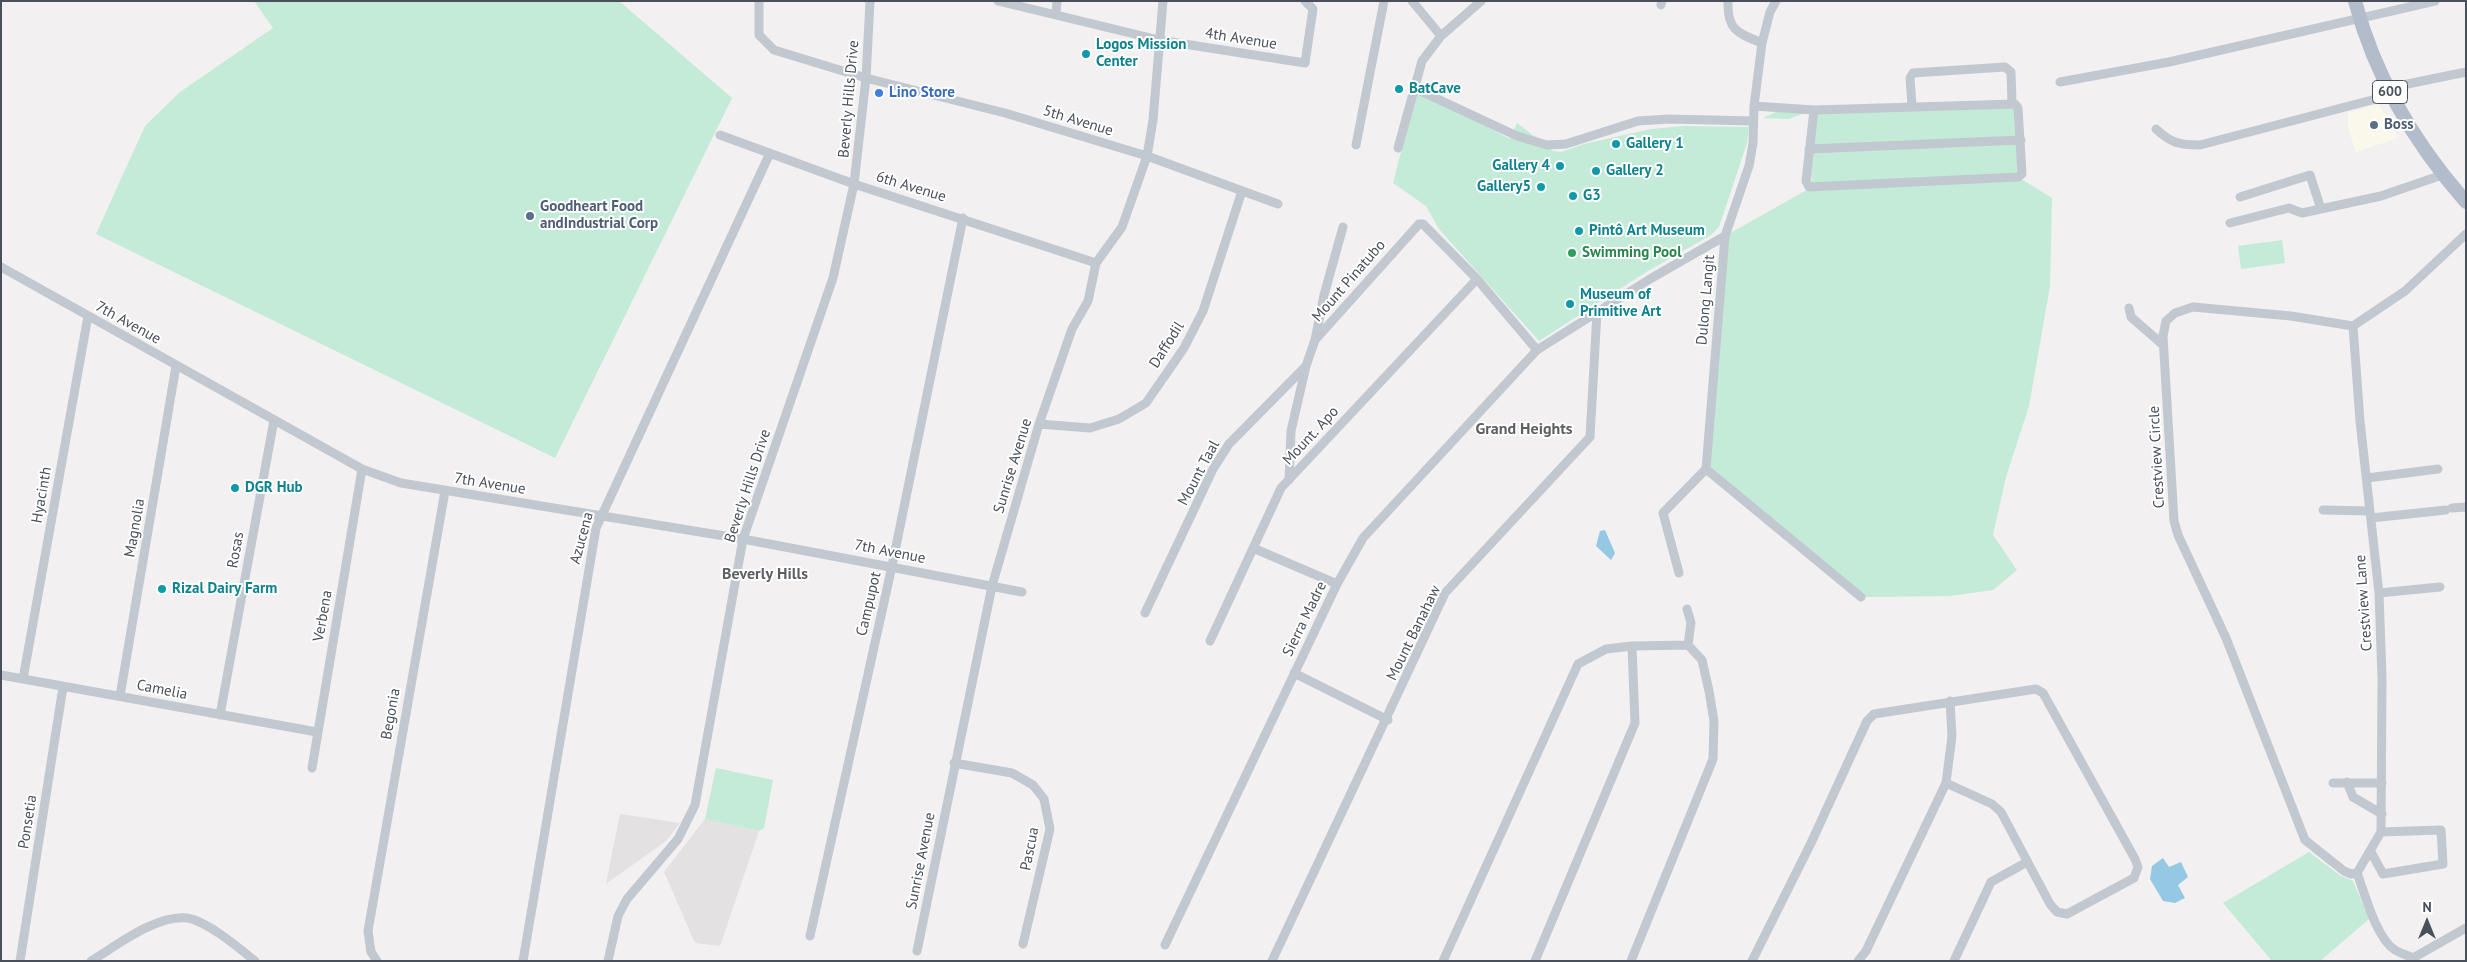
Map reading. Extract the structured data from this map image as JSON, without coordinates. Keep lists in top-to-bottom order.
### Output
{
  "streets": {
    "main road": ["600"],
    "street": [
      "4th Avenue",
      "Beverly Hills Drive",
      "5th Avenue",
      "6th Avenue",
      "Mount Pinatubo",
      "Dulong Langit",
      "7th Avenue",
      "Daffodil",
      "Mount. Apo",
      "Crestview Circle",
      "Sunrise Avenue",
      "Mount Taal",
      "Hyacinth",
      "Magnolia",
      "Azucena",
      "Rosas",
      "Crestview Lane",
      "Campupot",
      "Verbena",
      "Sierra Madre",
      "Mount Banahaw",
      "Camelia",
      "Begonia",
      "Ponsetia",
      "Pascua"
    ]
  },
  "crossings": [
    ["4th Avenue", "Sunrise Avenue"],
    ["Beverly Hills Drive", "5th Avenue"],
    ["Beverly Hills Drive", "6th Avenue"],
    ["Beverly Hills Drive", "7th Avenue"],
    ["5th Avenue", "Daffodil"],
    ["5th Avenue", "Sunrise Avenue"],
    ["6th Avenue", "Sunrise Avenue"],
    ["6th Avenue", "Azucena"],
    ["6th Avenue", "Campupot"],
    ["Mount Pinatubo", "Mount. Apo"],
    ["Mount Pinatubo", "Mount Taal"],
    ["Dulong Langit", "Sierra Madre"],
    ["7th Avenue", "Sunrise Avenue"],
    ["7th Avenue", "Hyacinth"],
    ["7th Avenue", "Magnolia"],
    ["7th Avenue", "Azucena"],
    ["7th Avenue", "Rosas"],
    ["7th Avenue", "Campupot"],
    ["7th Avenue", "Verbena"],
    ["7th Avenue", "Begonia"],
    ["Daffodil", "Sunrise Avenue"],
    ["Crestview Circle", "Crestview Lane"],
    ["Sunrise Avenue", "Pascua"],
    ["Hyacinth", "Camelia"],
    ["Magnolia", "Camelia"],
    ["Rosas", "Camelia"],
    ["Verbena", "Camelia"],
    ["Sierra Madre", "Mount Banahaw"],
    ["Camelia", "Ponsetia"]
  ],
  "districts": ["Grand Heights", "Beverly Hills"],
  "places": [
    "Logos Mission Center",
    "BatCave",
    "Lino Store",
    "Boss",
    "Gallery 1",
    "Gallery 4",
    "Gallery 2",
    "Gallery5",
    "G3",
    "Goodheart Food andIndustrial Corp",
    "Pintô Art Museum",
    "Swimming Pool",
    "Museum of Primitive Art",
    "DGR Hub",
    "Rizal Dairy Farm"
  ],
  "north": "top"
}
